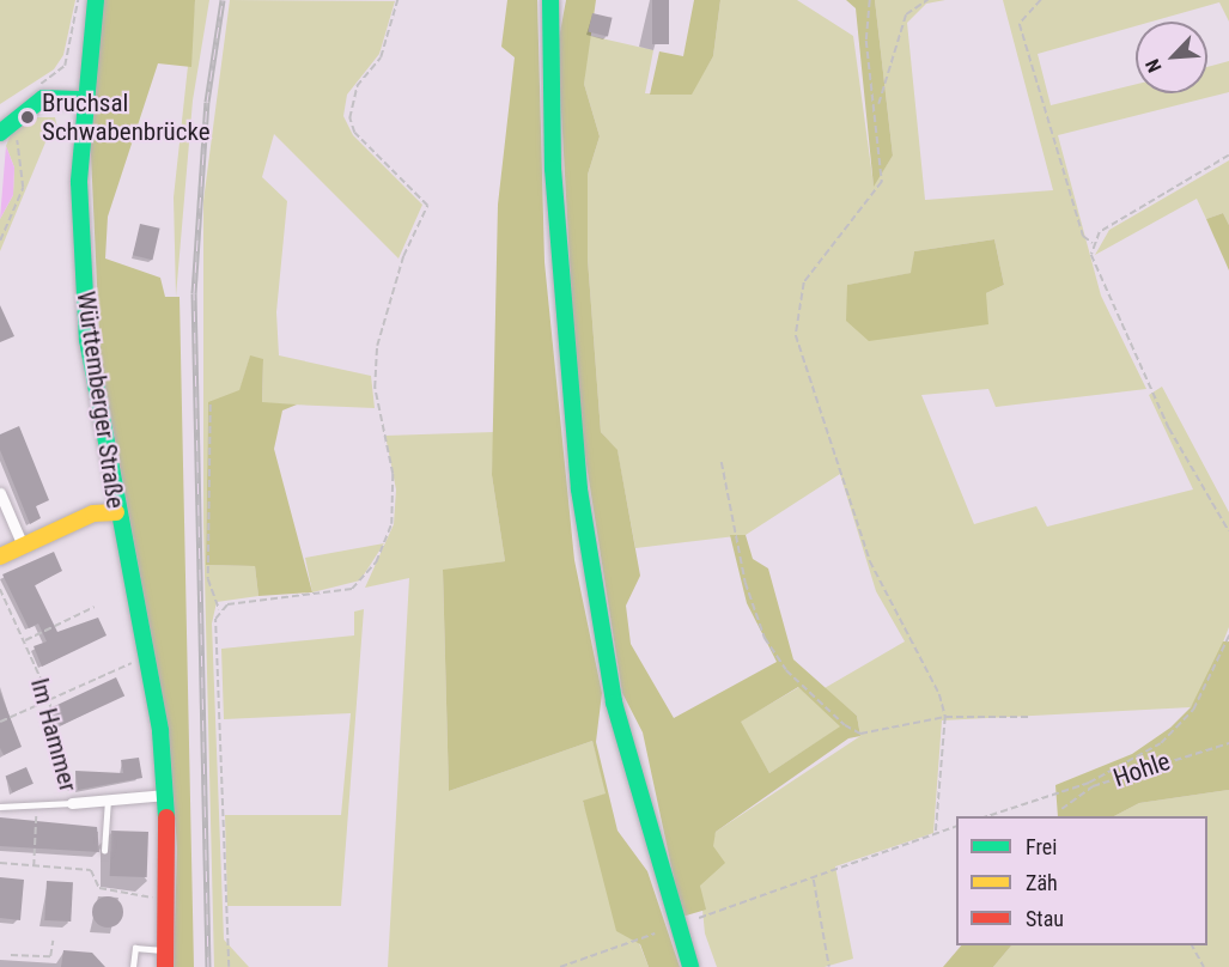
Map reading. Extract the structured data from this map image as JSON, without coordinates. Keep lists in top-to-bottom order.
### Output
{
  "streets": {
    "main road": ["Württemberger Straße"],
    "path": ["Im Hammer", "Hohle"]
  },
  "places": ["Bruchsal Schwabenbrücke"],
  "legend": ["Frei", "Zäh", "Stau"],
  "north": "bottom left"
}
